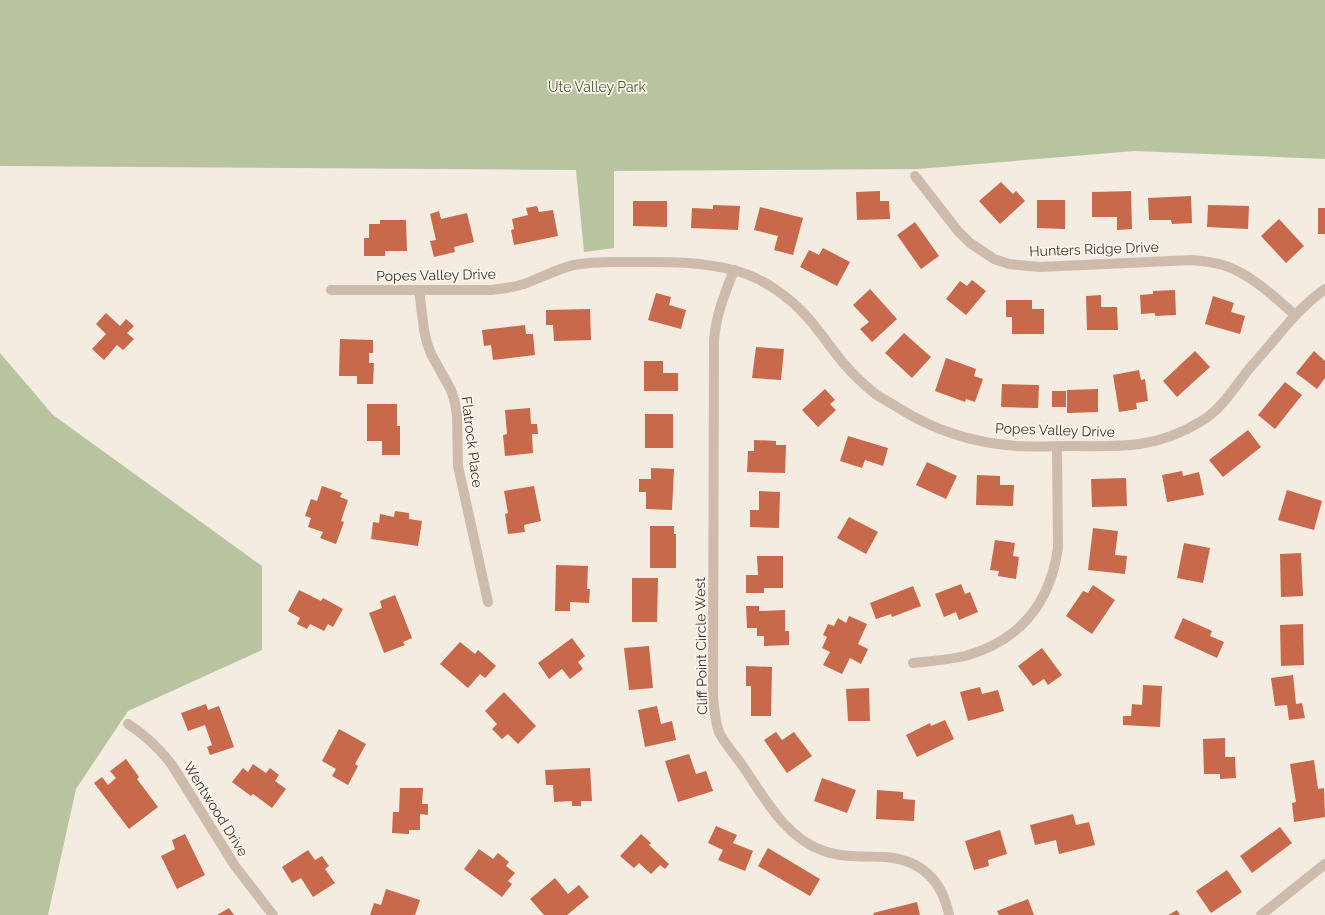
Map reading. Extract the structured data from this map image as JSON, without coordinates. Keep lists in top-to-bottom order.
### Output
{
  "streets": {
    "street": [
      "Hunters Ridge Drive",
      "Popes Valley Drive",
      "Flatrock Place",
      "Cliff Point Circle West",
      "Wentwood Drive"
    ]
  },
  "crossings": [
    ["Hunters Ridge Drive", "Popes Valley Drive"],
    ["Popes Valley Drive", "Flatrock Place"],
    ["Popes Valley Drive", "Cliff Point Circle West"]
  ],
  "parks": ["Ute Valley Park"]
}
